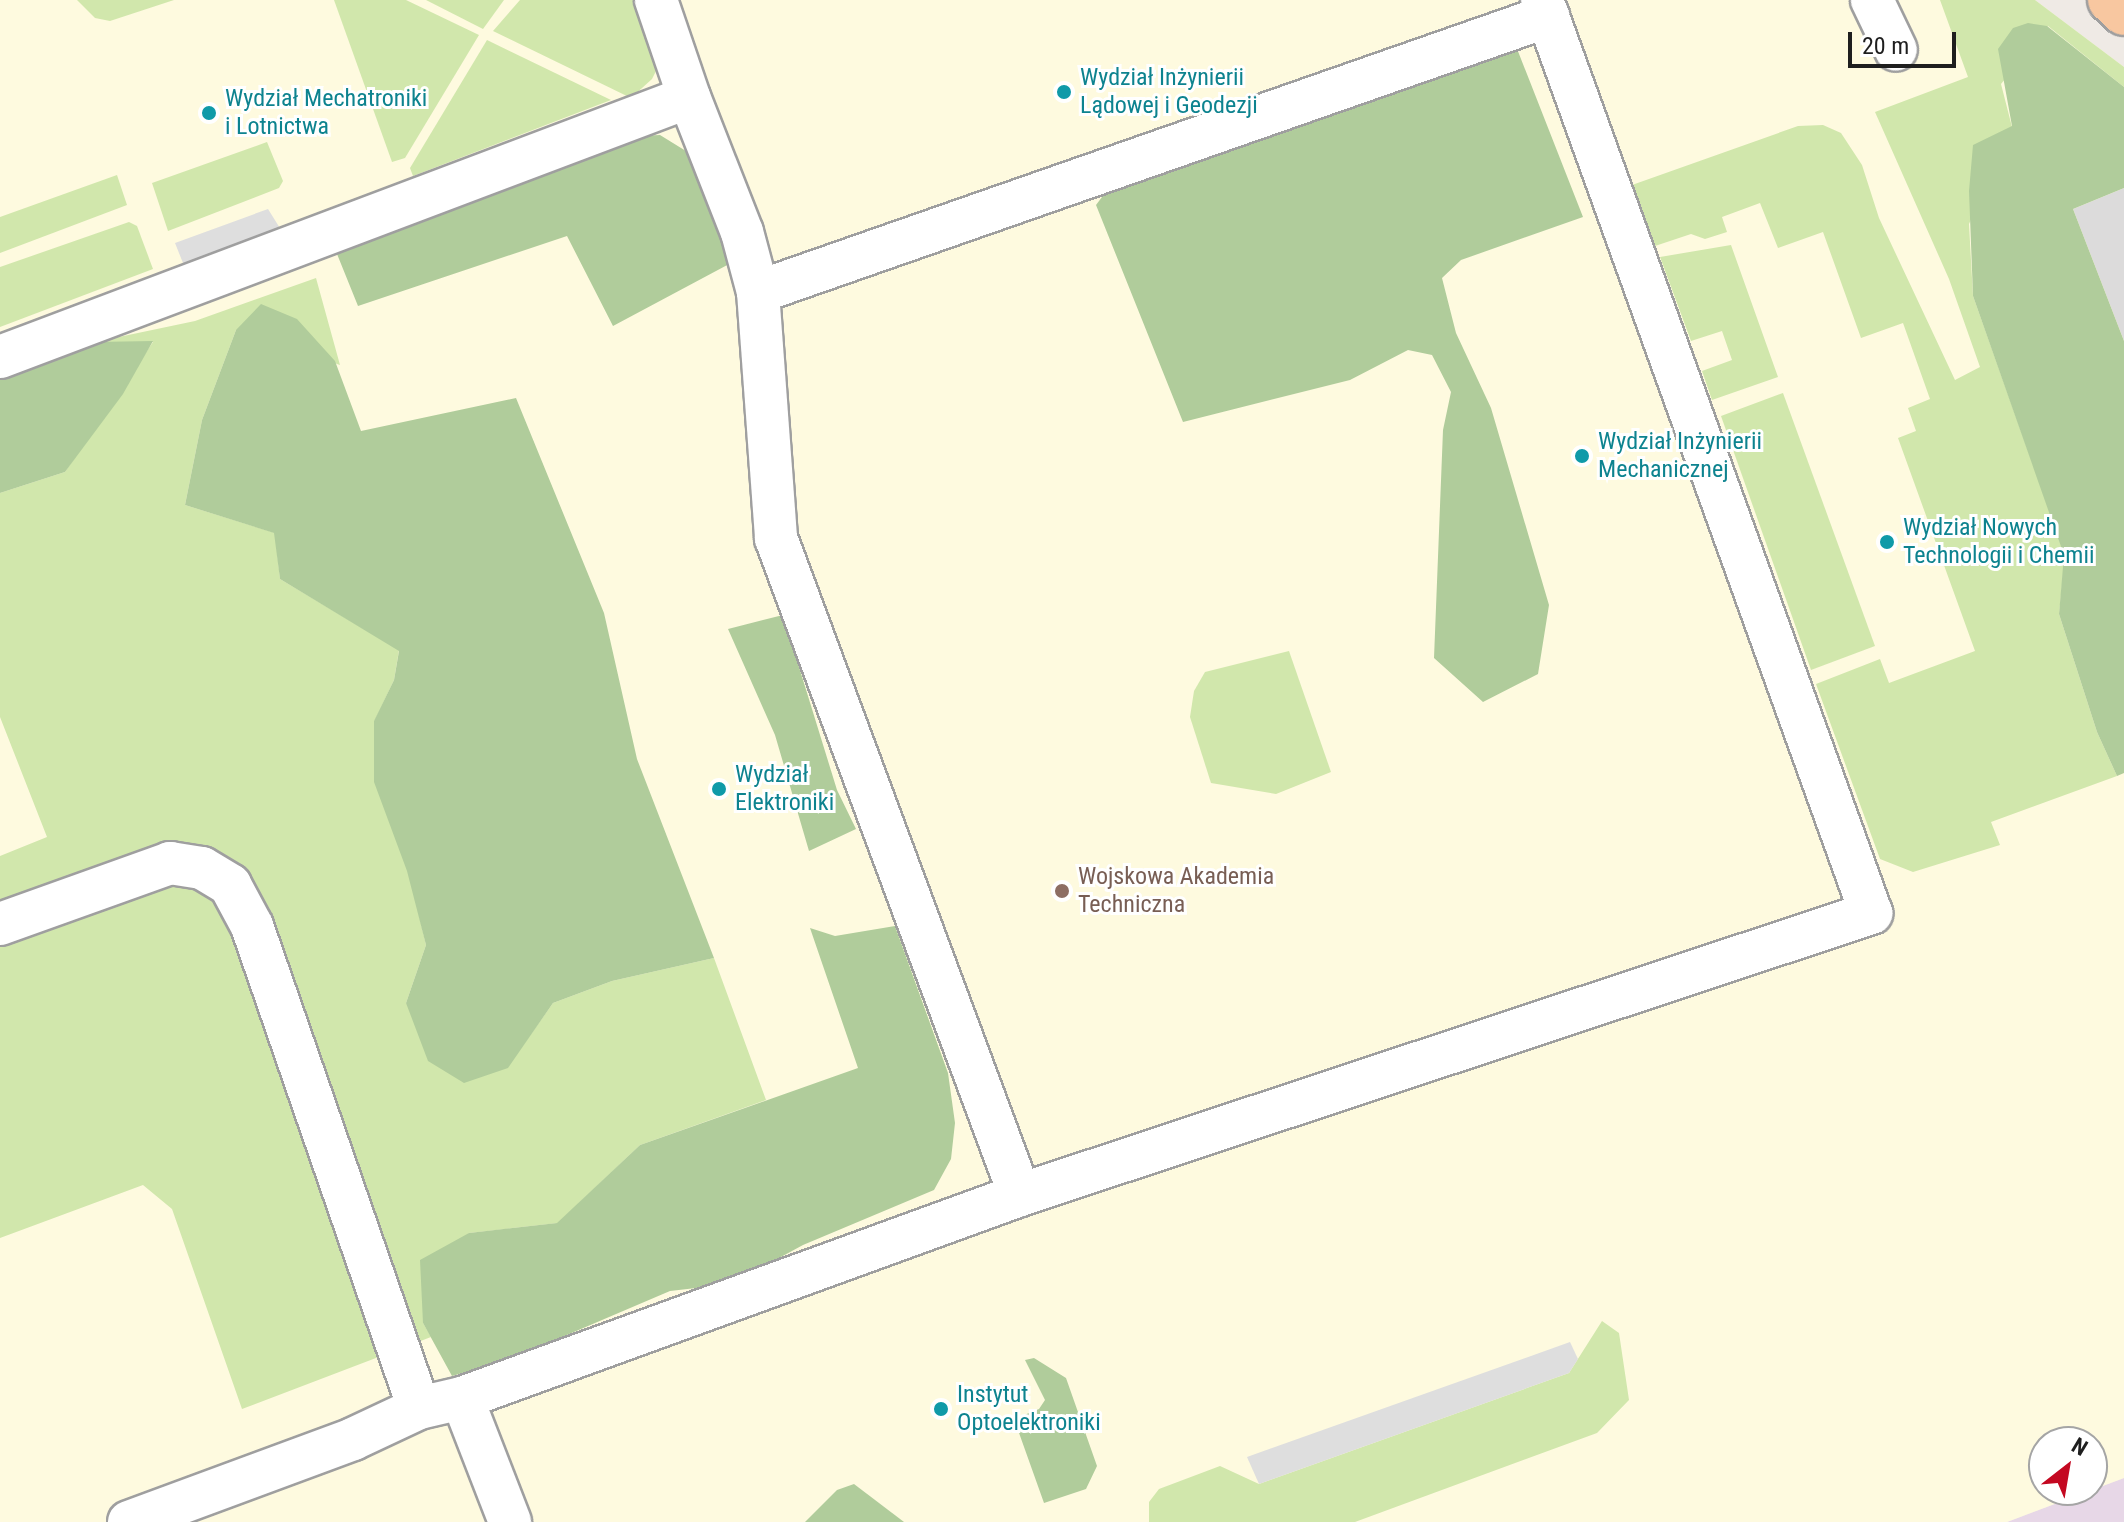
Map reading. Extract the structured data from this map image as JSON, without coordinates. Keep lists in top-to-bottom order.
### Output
{
  "places": [
    "Wydział Inżynierii Lądowej i Geodezji",
    "Wydział Mechatroniki i Lotnictwa",
    "Wydział Inżynierii Mechanicznej",
    "Wydział Nowych Technologii i Chemii",
    "Wydział Elektroniki",
    "Wojskowa Akademia Techniczna",
    "Instytut Optoelektroniki"
  ],
  "scale_bar": "20 m",
  "north": "top right"
}
